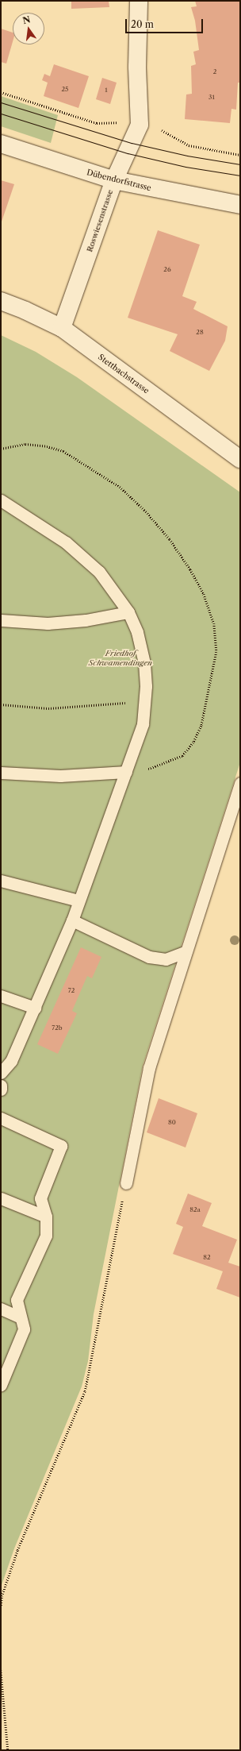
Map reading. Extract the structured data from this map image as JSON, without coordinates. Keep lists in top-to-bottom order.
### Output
{
  "streets": {
    "street": ["Dübendorfstrasse", "Roswiesenstrasse", "Stettbachstrasse"]
  },
  "crossings": [
    ["Dübendorfstrasse", "Roswiesenstrasse"],
    ["Roswiesenstrasse", "Stettbachstrasse"]
  ],
  "parks": ["Friedhof Schwamendingen"],
  "house_numbers": [
    "2",
    "25",
    "1",
    "31",
    "26",
    "28",
    "72",
    "72b",
    "80",
    "82a",
    "82"
  ],
  "scale_bar": "20 m",
  "north": "top"
}
